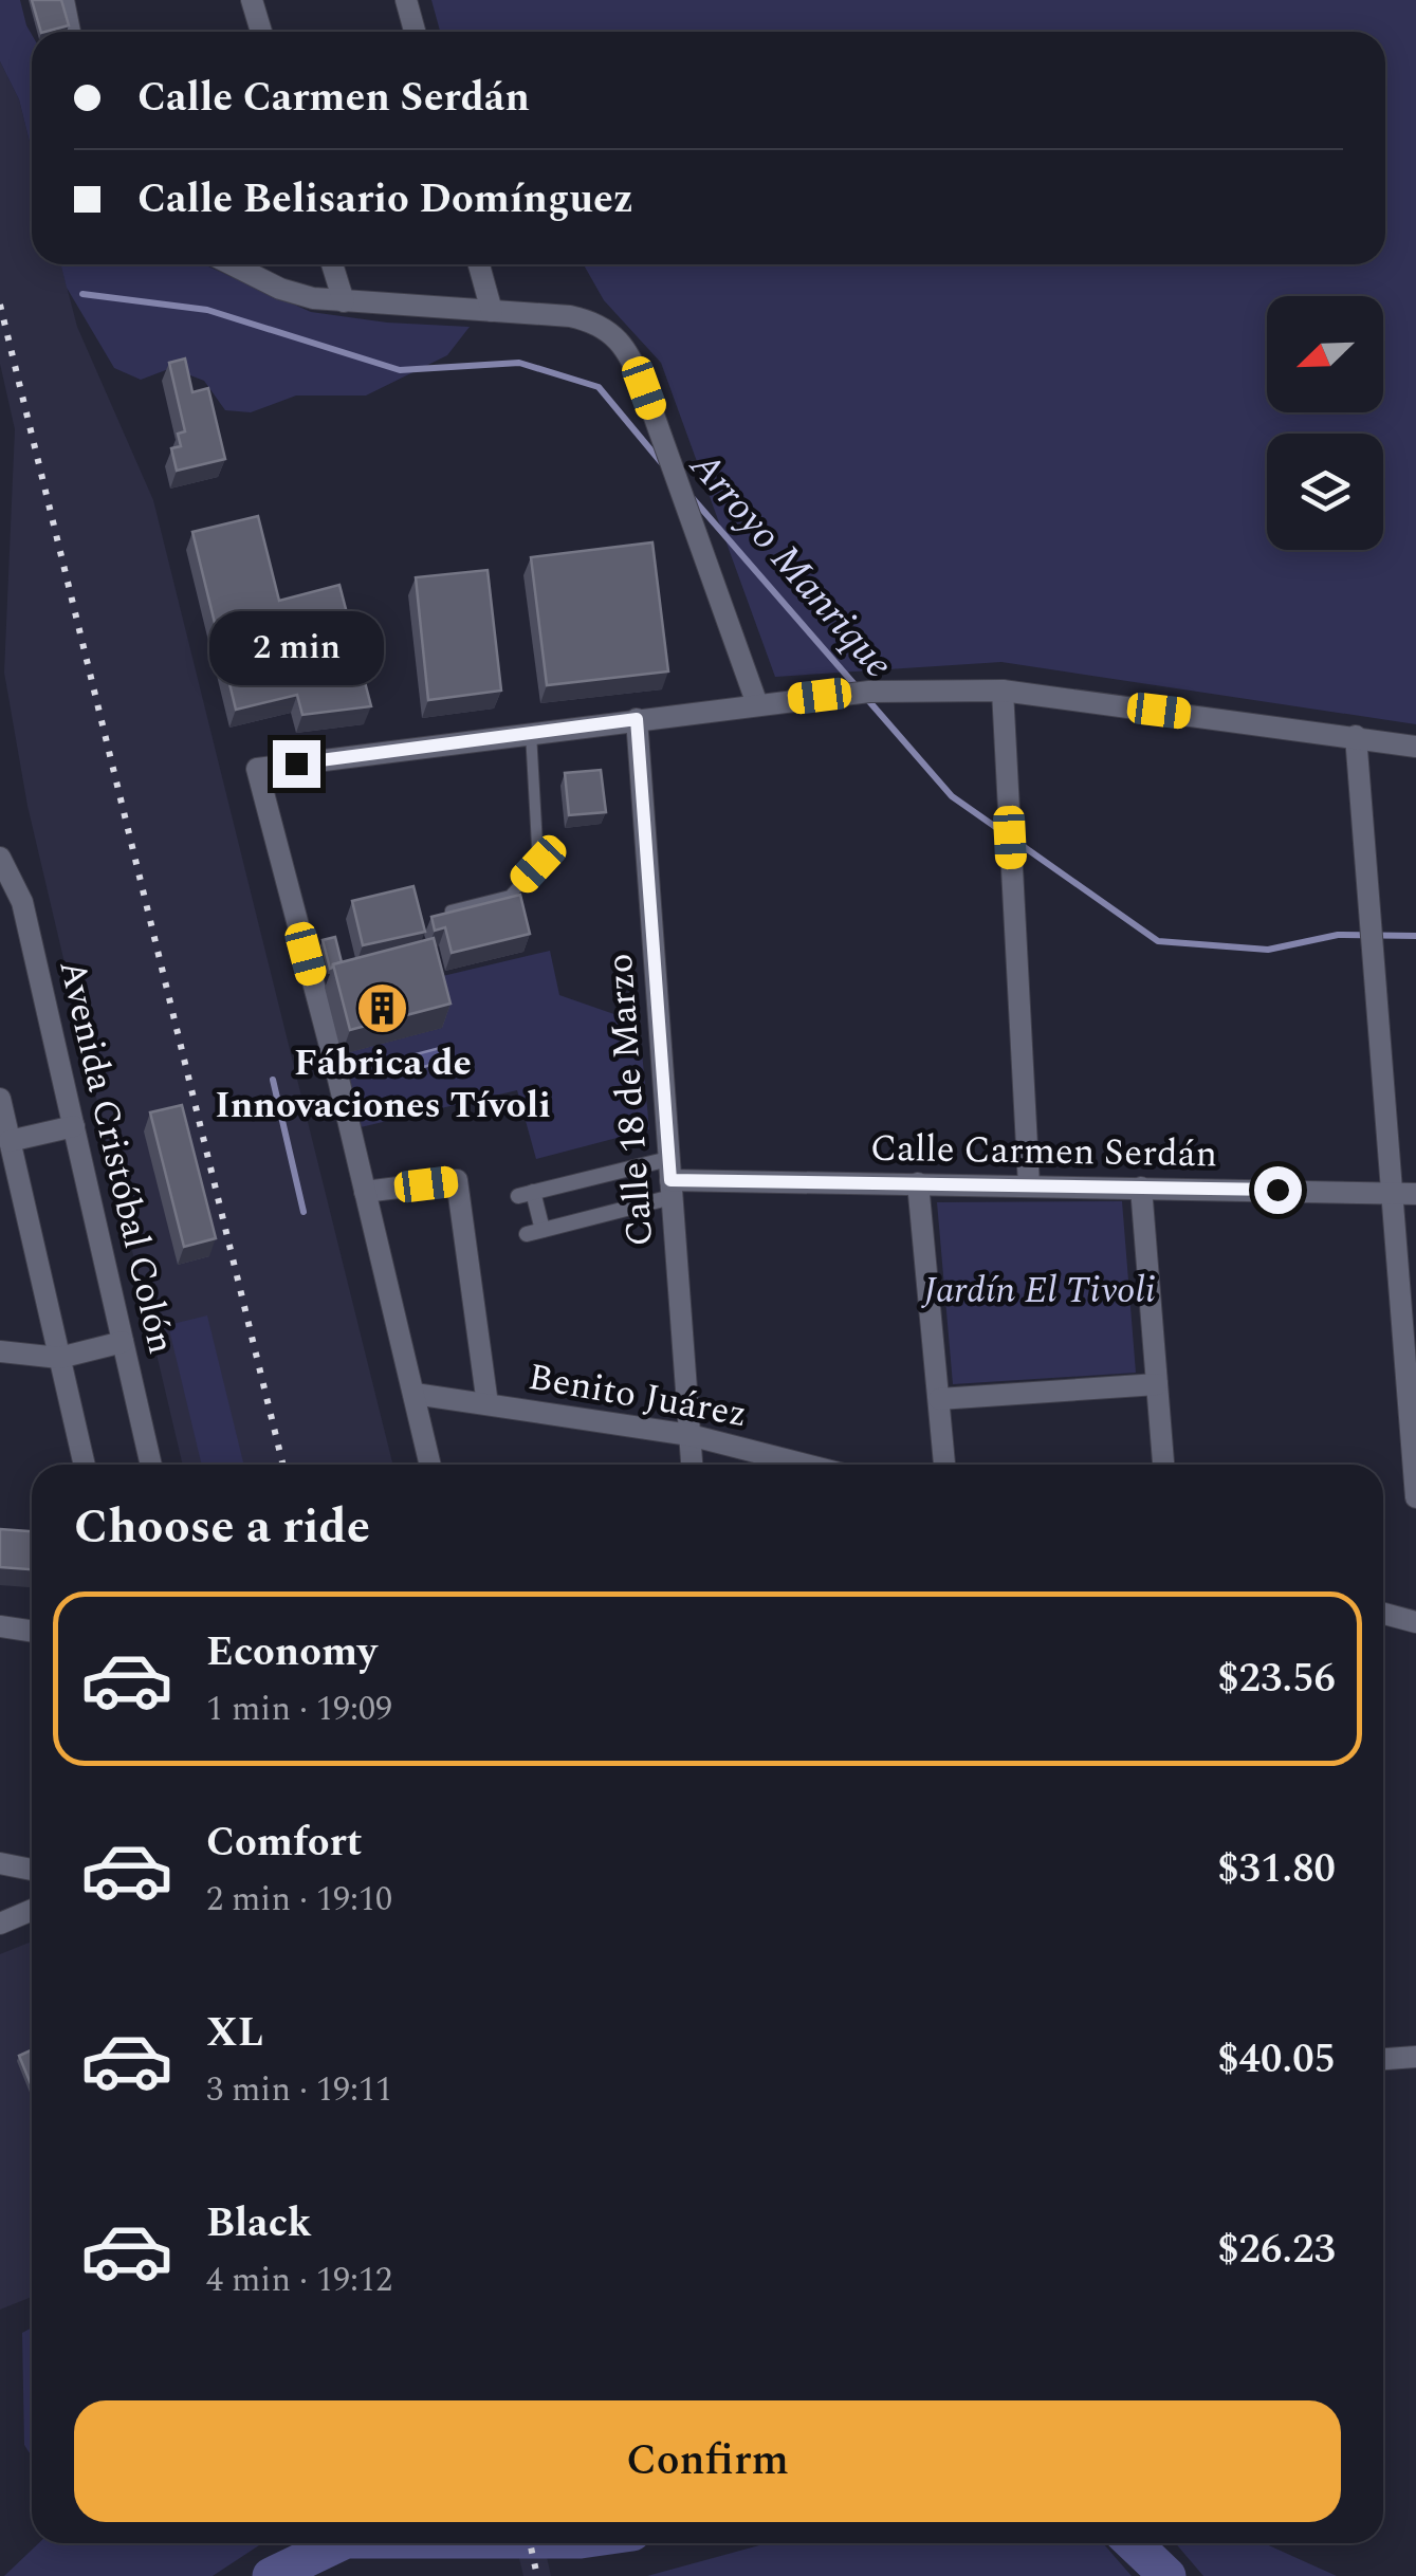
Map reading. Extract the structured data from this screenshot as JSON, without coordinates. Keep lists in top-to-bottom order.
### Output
{
  "streets": {
    "street": [
      "Calle 18 de Marzo",
      "Calle Carmen Serdán",
      "Avenida Cristóbal Colón",
      "Benito Juárez"
    ]
  },
  "crossings": [
    ["Calle 18 de Marzo", "Calle Carmen Serdán"],
    ["Calle 18 de Marzo", "Benito Juárez"]
  ],
  "water": ["Arroyo Manrique"],
  "parks": ["Jardín El Tivoli"],
  "places": {
    "building": ["Fábrica de Innovaciones Tívoli"]
  },
  "north": "bottom left",
  "page": {
    "banner": ["Calle Carmen Serdán", "Calle Belisario Domínguez"],
    "bubble": "2 min",
    "heading": "Choose a ride",
    "list": [
      {
        "name": "Economy",
        "note": "1 min · 19:09",
        "value": "$23.56"
      },
      {
        "name": "Comfort",
        "note": "2 min · 19:10",
        "value": "$31.80"
      },
      {
        "name": "XL",
        "note": "3 min · 19:11",
        "value": "$40.05"
      },
      {
        "name": "Black",
        "note": "4 min · 19:12",
        "value": "$26.23"
      }
    ],
    "buttons": "Confirm"
  }
}
